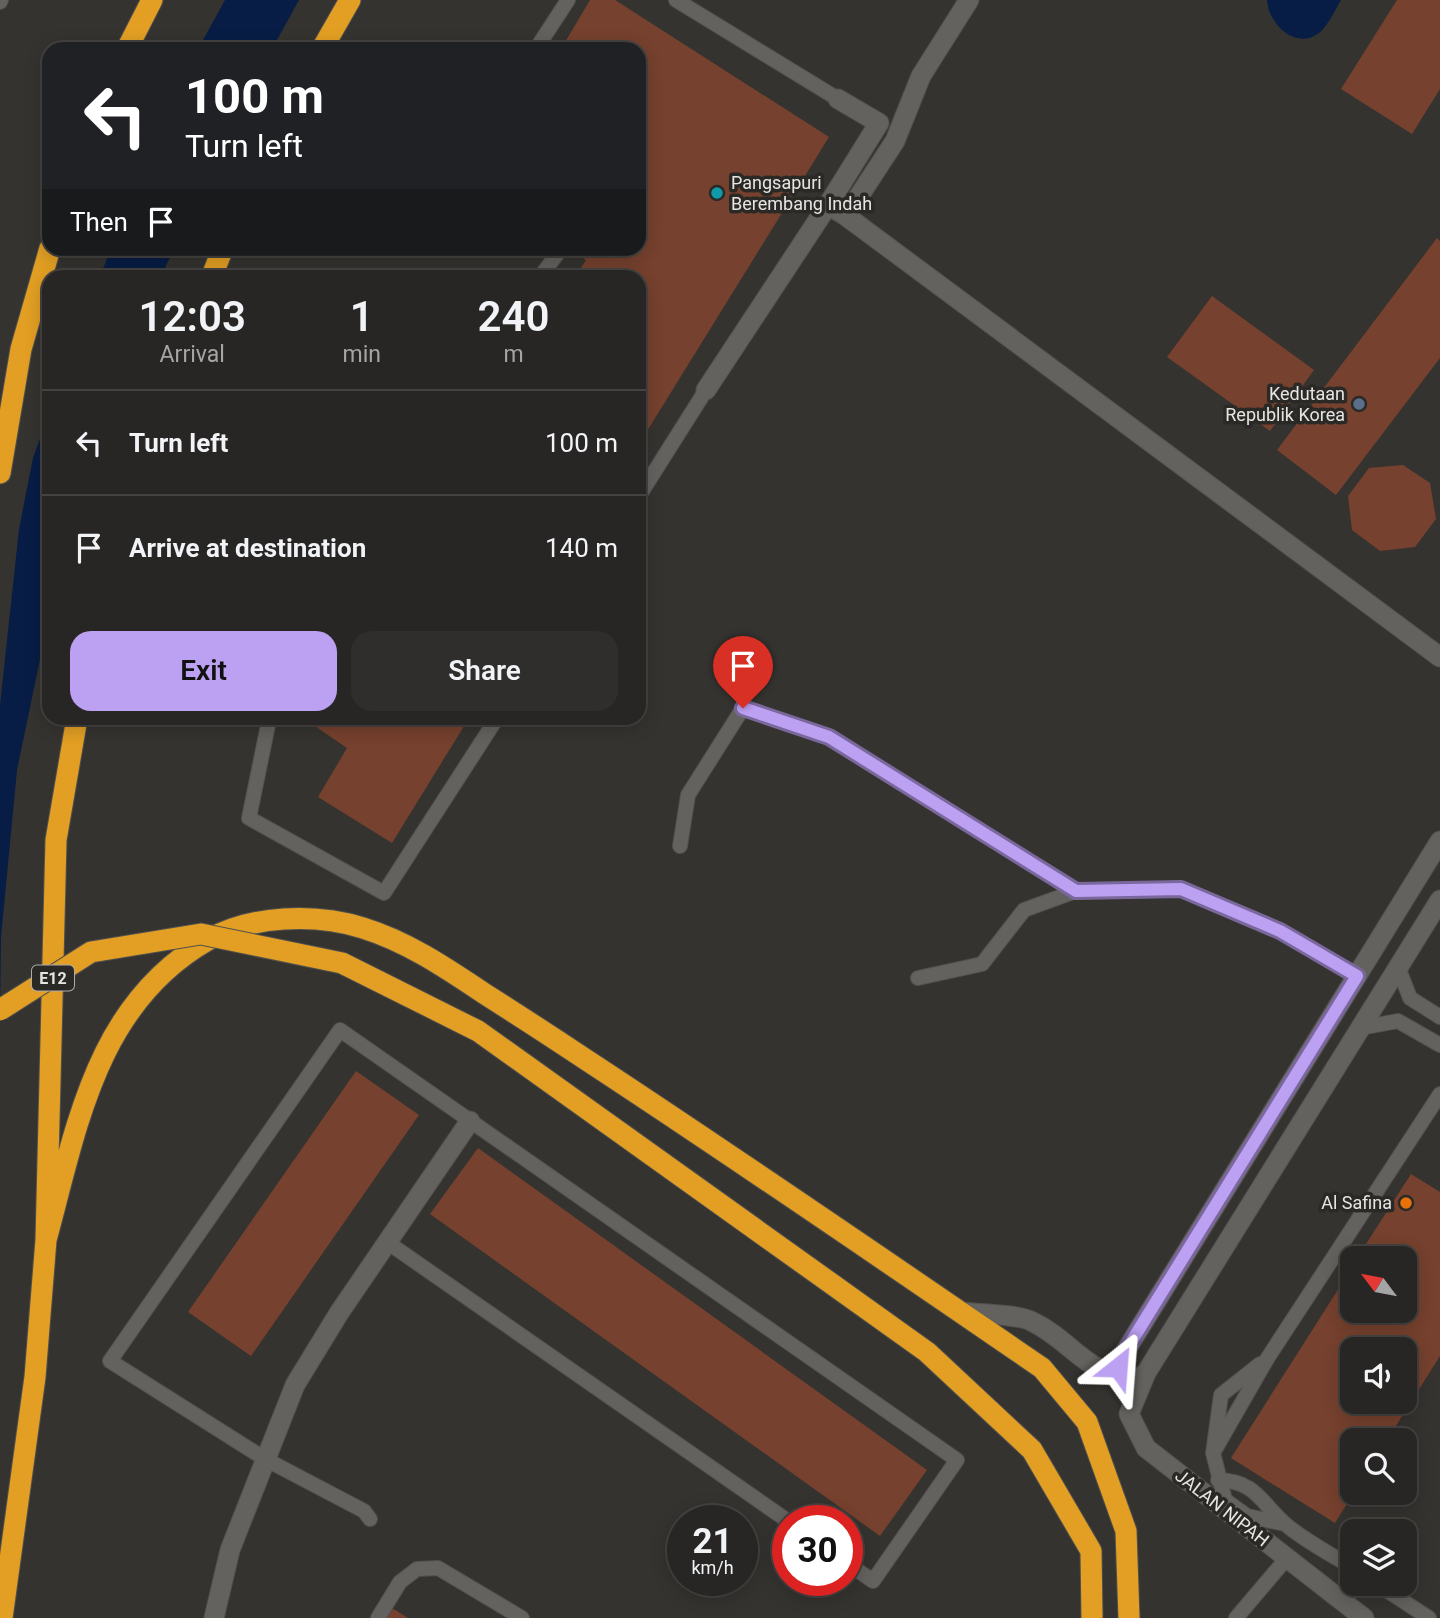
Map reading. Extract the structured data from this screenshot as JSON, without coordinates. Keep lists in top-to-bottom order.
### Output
{
  "streets": {
    "highway": ["E12"],
    "street": ["JALAN NIPAH"]
  },
  "places": ["Pangsapuri Berembang Indah", "Kedutaan Republik Korea", "Al Safina"],
  "north": "top left",
  "page": {
    "turn": ["100 m", "Turn left"],
    "then": "Then",
    "eta": [
      "12:03",
      "Arrival",
      "1",
      "min",
      "240",
      "m"
    ],
    "list": [
      {
        "name": "Turn left",
        "value": "100 m"
      },
      {
        "name": "Arrive at destination",
        "value": "140 m"
      }
    ],
    "buttons": ["Exit", "Share"],
    "speed": "21 km/h",
    "limit": "30"
  }
}
